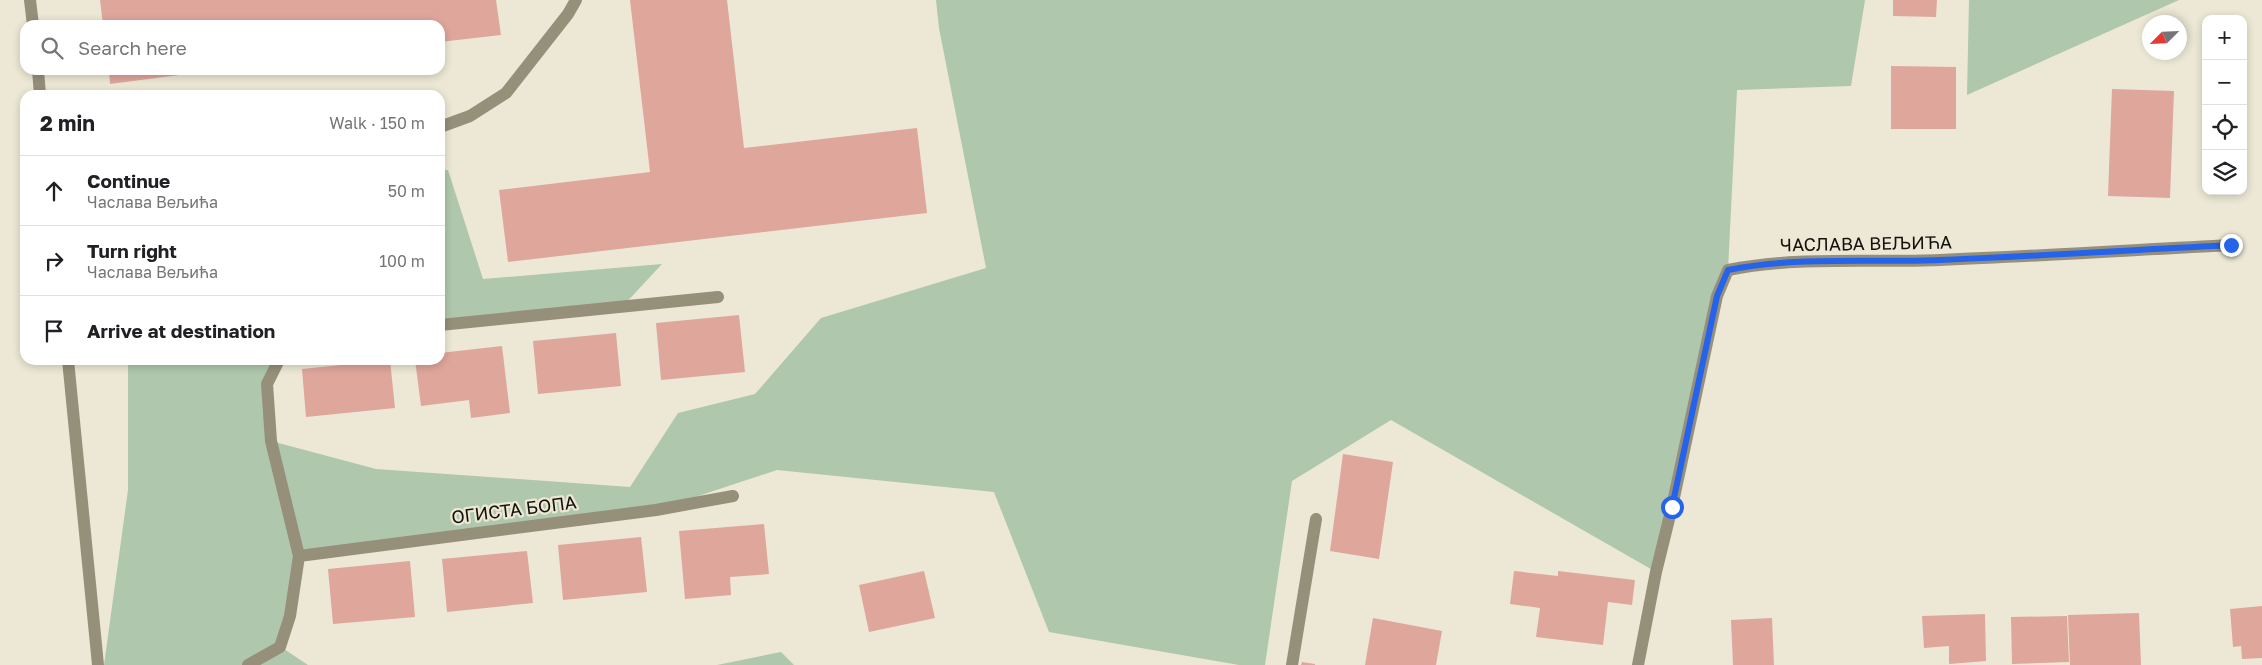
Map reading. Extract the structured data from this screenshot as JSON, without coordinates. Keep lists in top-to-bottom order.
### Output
{
  "streets": {
    "street": ["ЧАСЛАВА ВЕЉИЋА", "ОГИСТА БОПА"]
  },
  "north": "bottom left",
  "page": {
    "map_buttons": ["+", "−"],
    "search": "Search here",
    "heading": ["2 min", "Walk · 150 m"],
    "list": [
      ["Continue", "Часлава Вељића", "50 m"],
      ["Turn right", "Часлава Вељића", "100 m"],
      "Arrive at destination"
    ]
  }
}
